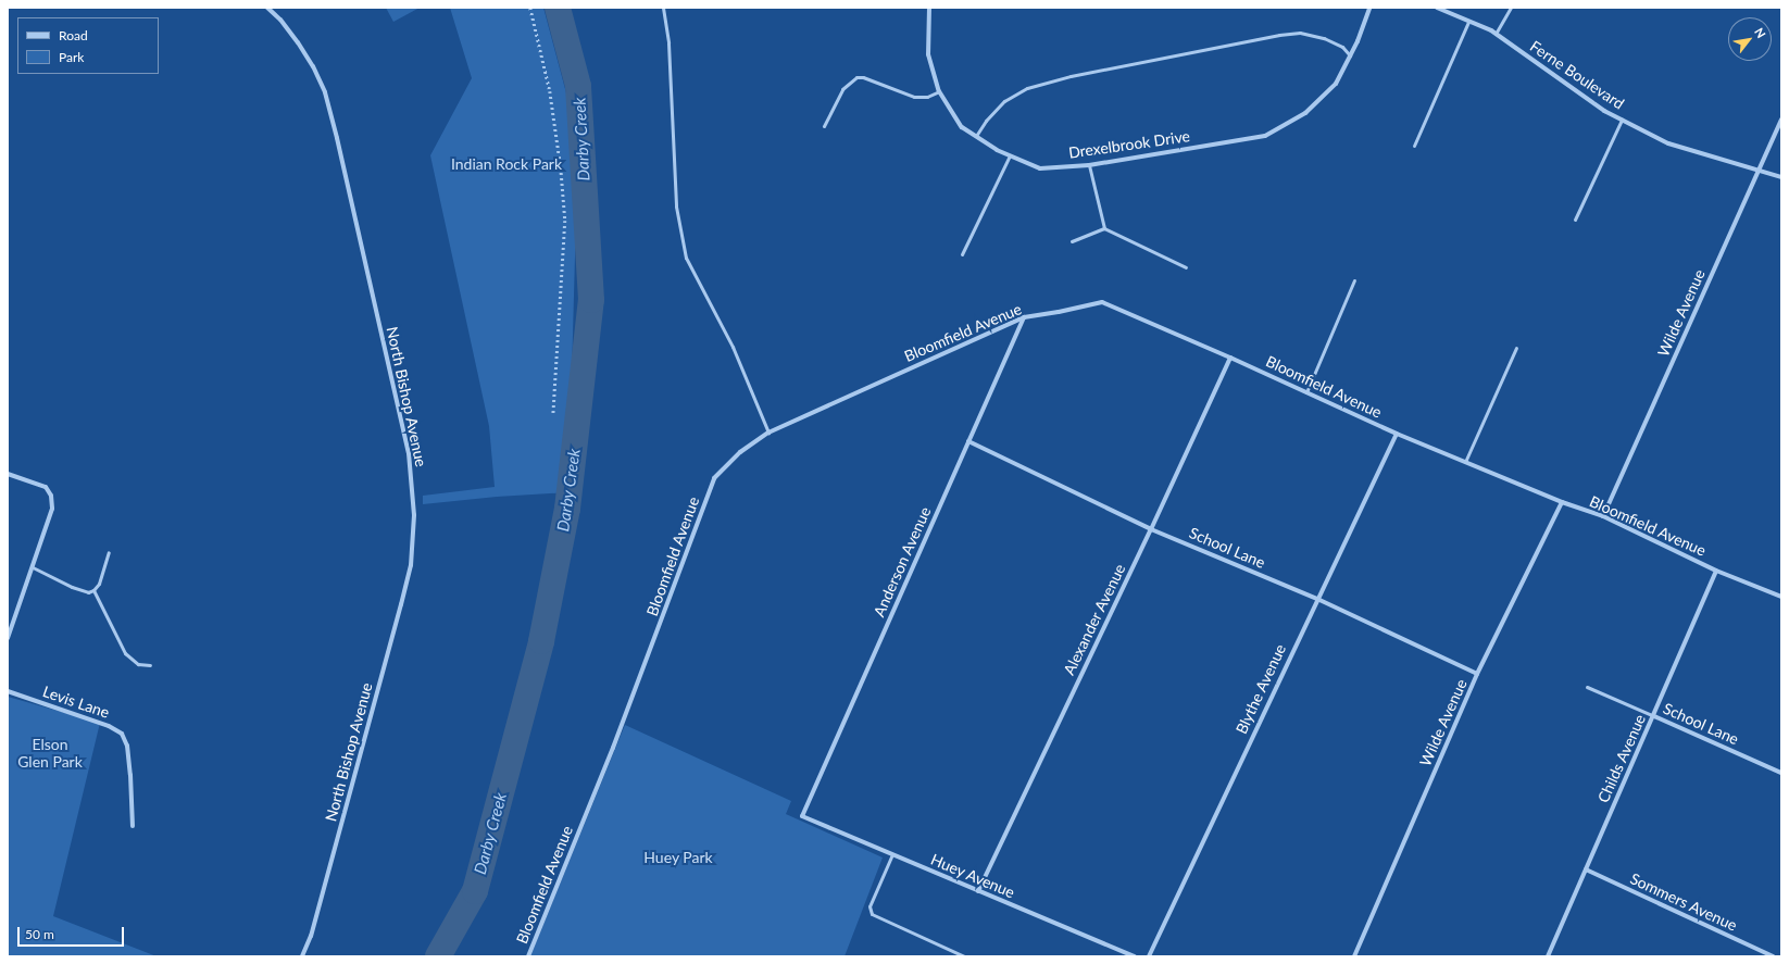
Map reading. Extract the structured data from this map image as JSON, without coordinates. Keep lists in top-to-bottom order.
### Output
{
  "streets": {
    "street": [
      "Ferne Boulevard",
      "Drexelbrook Drive",
      "Wilde Avenue",
      "Bloomfield Avenue",
      "North Bishop Avenue",
      "School Lane",
      "Anderson Avenue",
      "Alexander Avenue",
      "Blythe Avenue",
      "Levis Lane",
      "Childs Avenue",
      "Huey Avenue",
      "Sommers Avenue"
    ]
  },
  "crossings": [
    ["Ferne Boulevard", "Wilde Avenue"],
    ["Wilde Avenue", "Bloomfield Avenue"],
    ["Wilde Avenue", "School Lane"],
    ["Bloomfield Avenue", "Anderson Avenue"],
    ["Bloomfield Avenue", "Alexander Avenue"],
    ["Bloomfield Avenue", "Blythe Avenue"],
    ["Bloomfield Avenue", "Childs Avenue"],
    ["School Lane", "Anderson Avenue"],
    ["School Lane", "Alexander Avenue"],
    ["School Lane", "Blythe Avenue"],
    ["School Lane", "Childs Avenue"],
    ["Anderson Avenue", "Huey Avenue"],
    ["Alexander Avenue", "Huey Avenue"],
    ["Childs Avenue", "Sommers Avenue"]
  ],
  "water": ["Darby Creek"],
  "parks": ["Indian Rock Park", "Elson Glen Park", "Huey Park"],
  "legend": ["Road", "Park"],
  "scale_bar": "50 m",
  "north": "top right"
}
